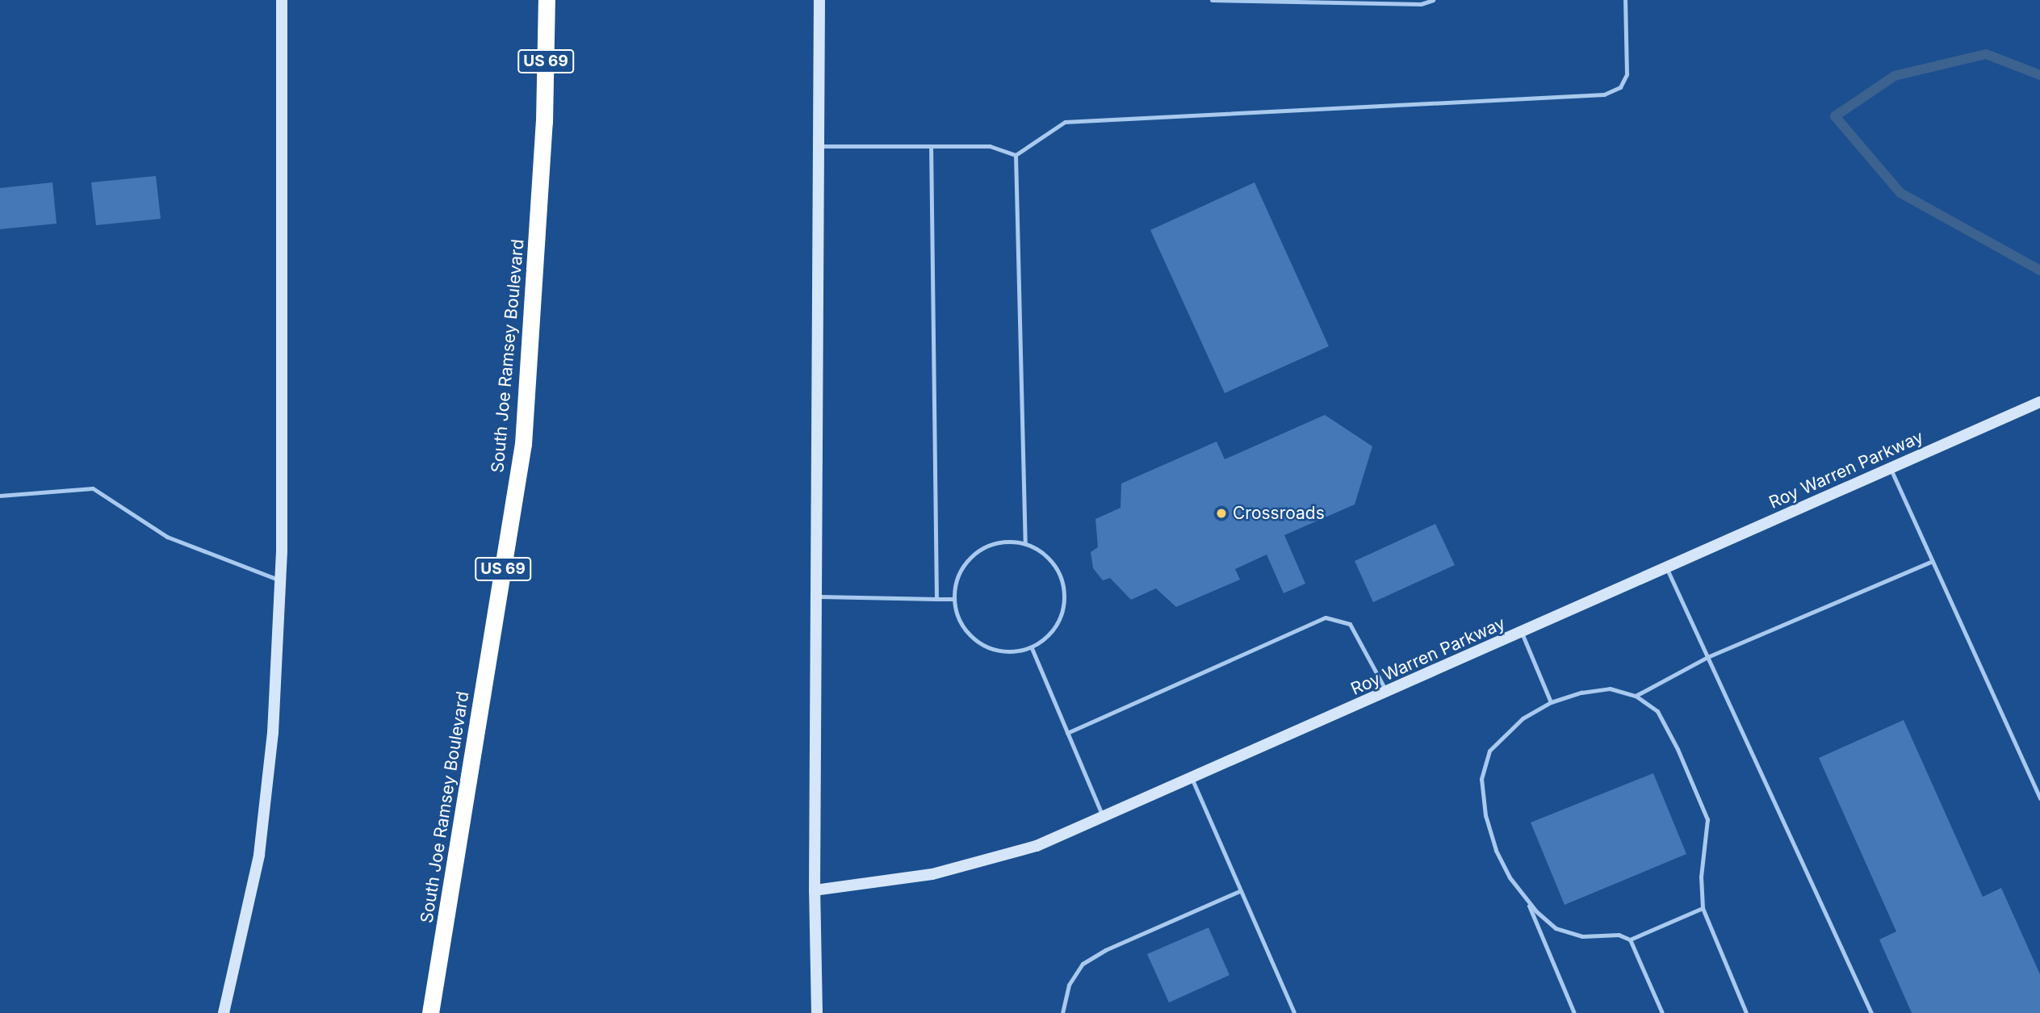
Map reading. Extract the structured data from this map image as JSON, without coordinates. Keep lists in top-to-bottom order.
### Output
{
  "streets": {
    "highway": ["US 69", "South Joe Ramsey Boulevard"],
    "street": ["Roy Warren Parkway"]
  },
  "places": ["Crossroads"]
}
